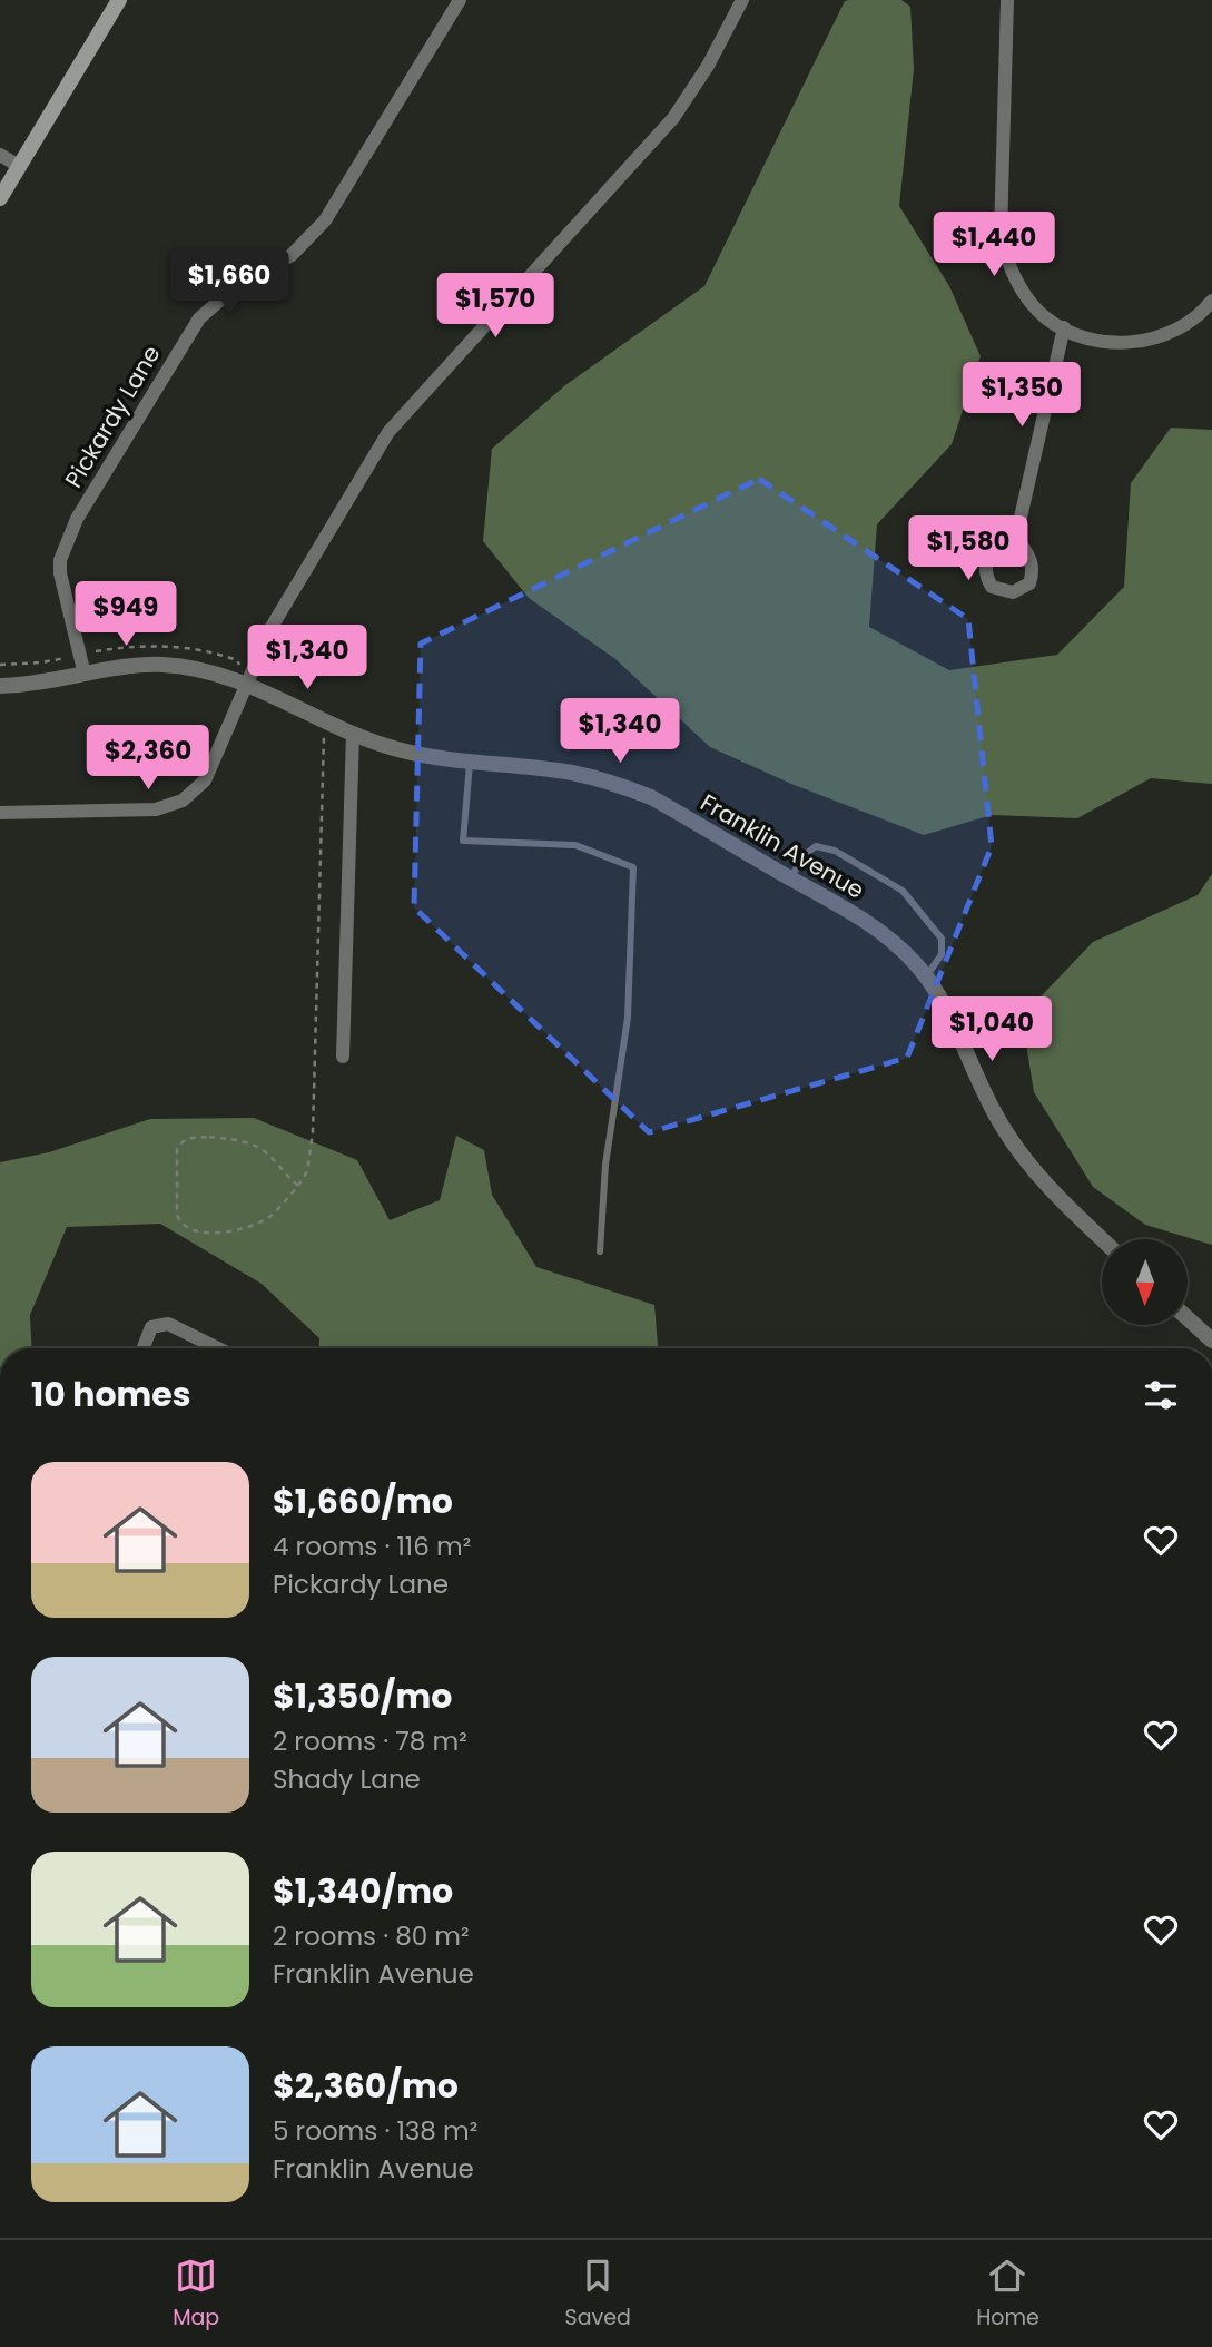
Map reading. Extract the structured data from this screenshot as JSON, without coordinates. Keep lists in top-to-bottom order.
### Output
{
  "streets": {
    "street": ["Pickardy Lane", "Franklin Avenue"]
  },
  "crossings": [
    ["Pickardy Lane", "Franklin Avenue"]
  ],
  "north": "bottom",
  "page": {
    "price": [
      "$1,440",
      "$1,660",
      "$1,570",
      "$1,350",
      "$1,580",
      "$949",
      "$1,340",
      "$1,340",
      "$2,360",
      "$1,040"
    ],
    "heading": "10 homes",
    "list": [
      {
        "name": "$1,660/mo",
        "note": "4 rooms · 116 m² · Pickardy Lane"
      },
      {
        "name": "$1,350/mo",
        "note": "2 rooms · 78 m² · Shady Lane"
      },
      {
        "name": "$1,340/mo",
        "note": "2 rooms · 80 m² · Franklin Avenue"
      },
      {
        "name": "$2,360/mo",
        "note": "5 rooms · 138 m² · Franklin Avenue"
      }
    ],
    "tabs": ["Map", "Saved", "Home"]
  }
}
